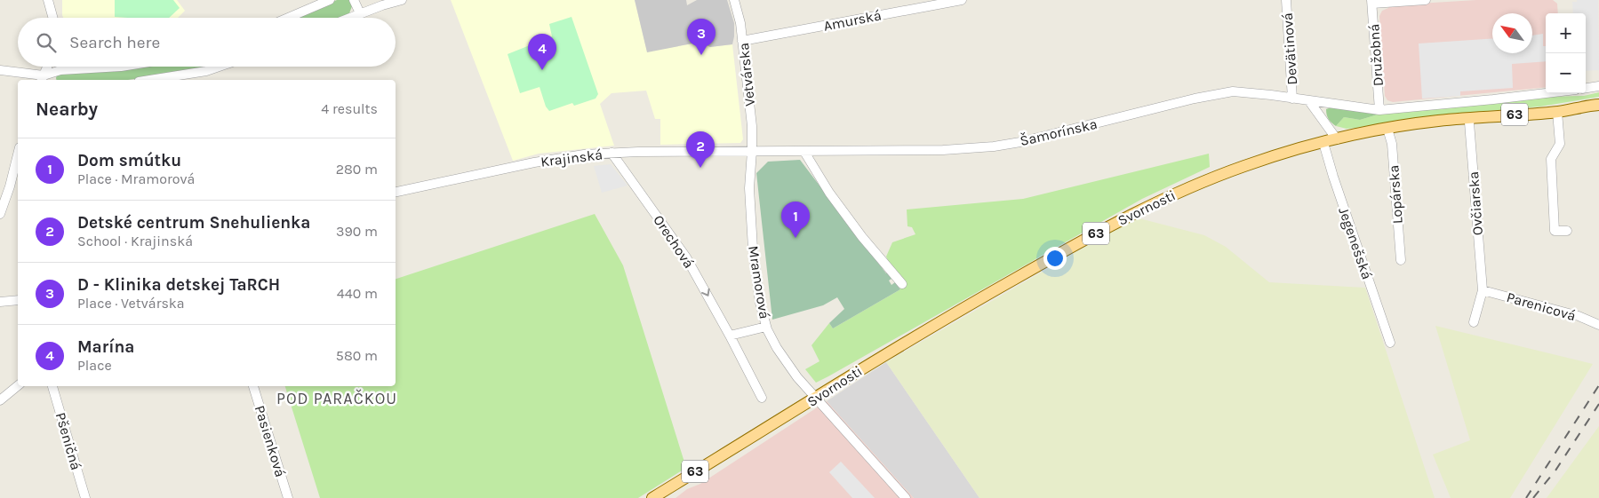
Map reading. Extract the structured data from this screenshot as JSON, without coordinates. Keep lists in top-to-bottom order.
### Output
{
  "streets": {
    "main road": ["63", "Svornosti"],
    "street": [
      "Amurská",
      "Devätinová",
      "Družobná",
      "Vetvárska",
      "Šamorínska",
      "Krajinská",
      "Lopárska",
      "Ovčiarska",
      "Orechová",
      "Jegenešská",
      "Mramorová",
      "Parenicová",
      "Pšeničná",
      "Pasienková"
    ]
  },
  "crossings": [
    ["Amurská", "Vetvárska"],
    ["Devätinová", "Šamorínska"],
    ["Družobná", "Šamorínska"],
    ["Vetvárska", "Šamorínska"],
    ["Vetvárska", "Krajinská"],
    ["Vetvárska", "Mramorová"],
    ["Šamorínska", "Krajinská"],
    ["Šamorínska", "Mramorová"],
    ["Krajinská", "Orechová"],
    ["Krajinská", "Mramorová"],
    ["Lopárska", "Svornosti"],
    ["Ovčiarska", "Svornosti"],
    ["Ovčiarska", "Parenicová"],
    ["Svornosti", "Jegenešská"],
    ["Svornosti", "Mramorová"]
  ],
  "one_way": ["Orechová"],
  "districts": ["POD PARAČKOU"],
  "north": "top left",
  "page": {
    "map_buttons": ["+", "−"],
    "search": "Search here",
    "pins": [
      "3",
      "4",
      "2",
      "1"
    ],
    "heading": ["Nearby", "4 results"],
    "list": [
      {
        "mark": "1",
        "name": "Dom smútku",
        "note": "Place · Mramorová",
        "value": "280 m"
      },
      {
        "mark": "2",
        "name": "Detské centrum Snehulienka",
        "note": "School · Krajinská",
        "value": "390 m"
      },
      {
        "mark": "3",
        "name": "D - Klinika detskej TaRCH",
        "note": "Place · Vetvárska",
        "value": "440 m"
      },
      {
        "mark": "4",
        "name": "Marína",
        "note": "Place",
        "value": "580 m"
      }
    ]
  }
}
